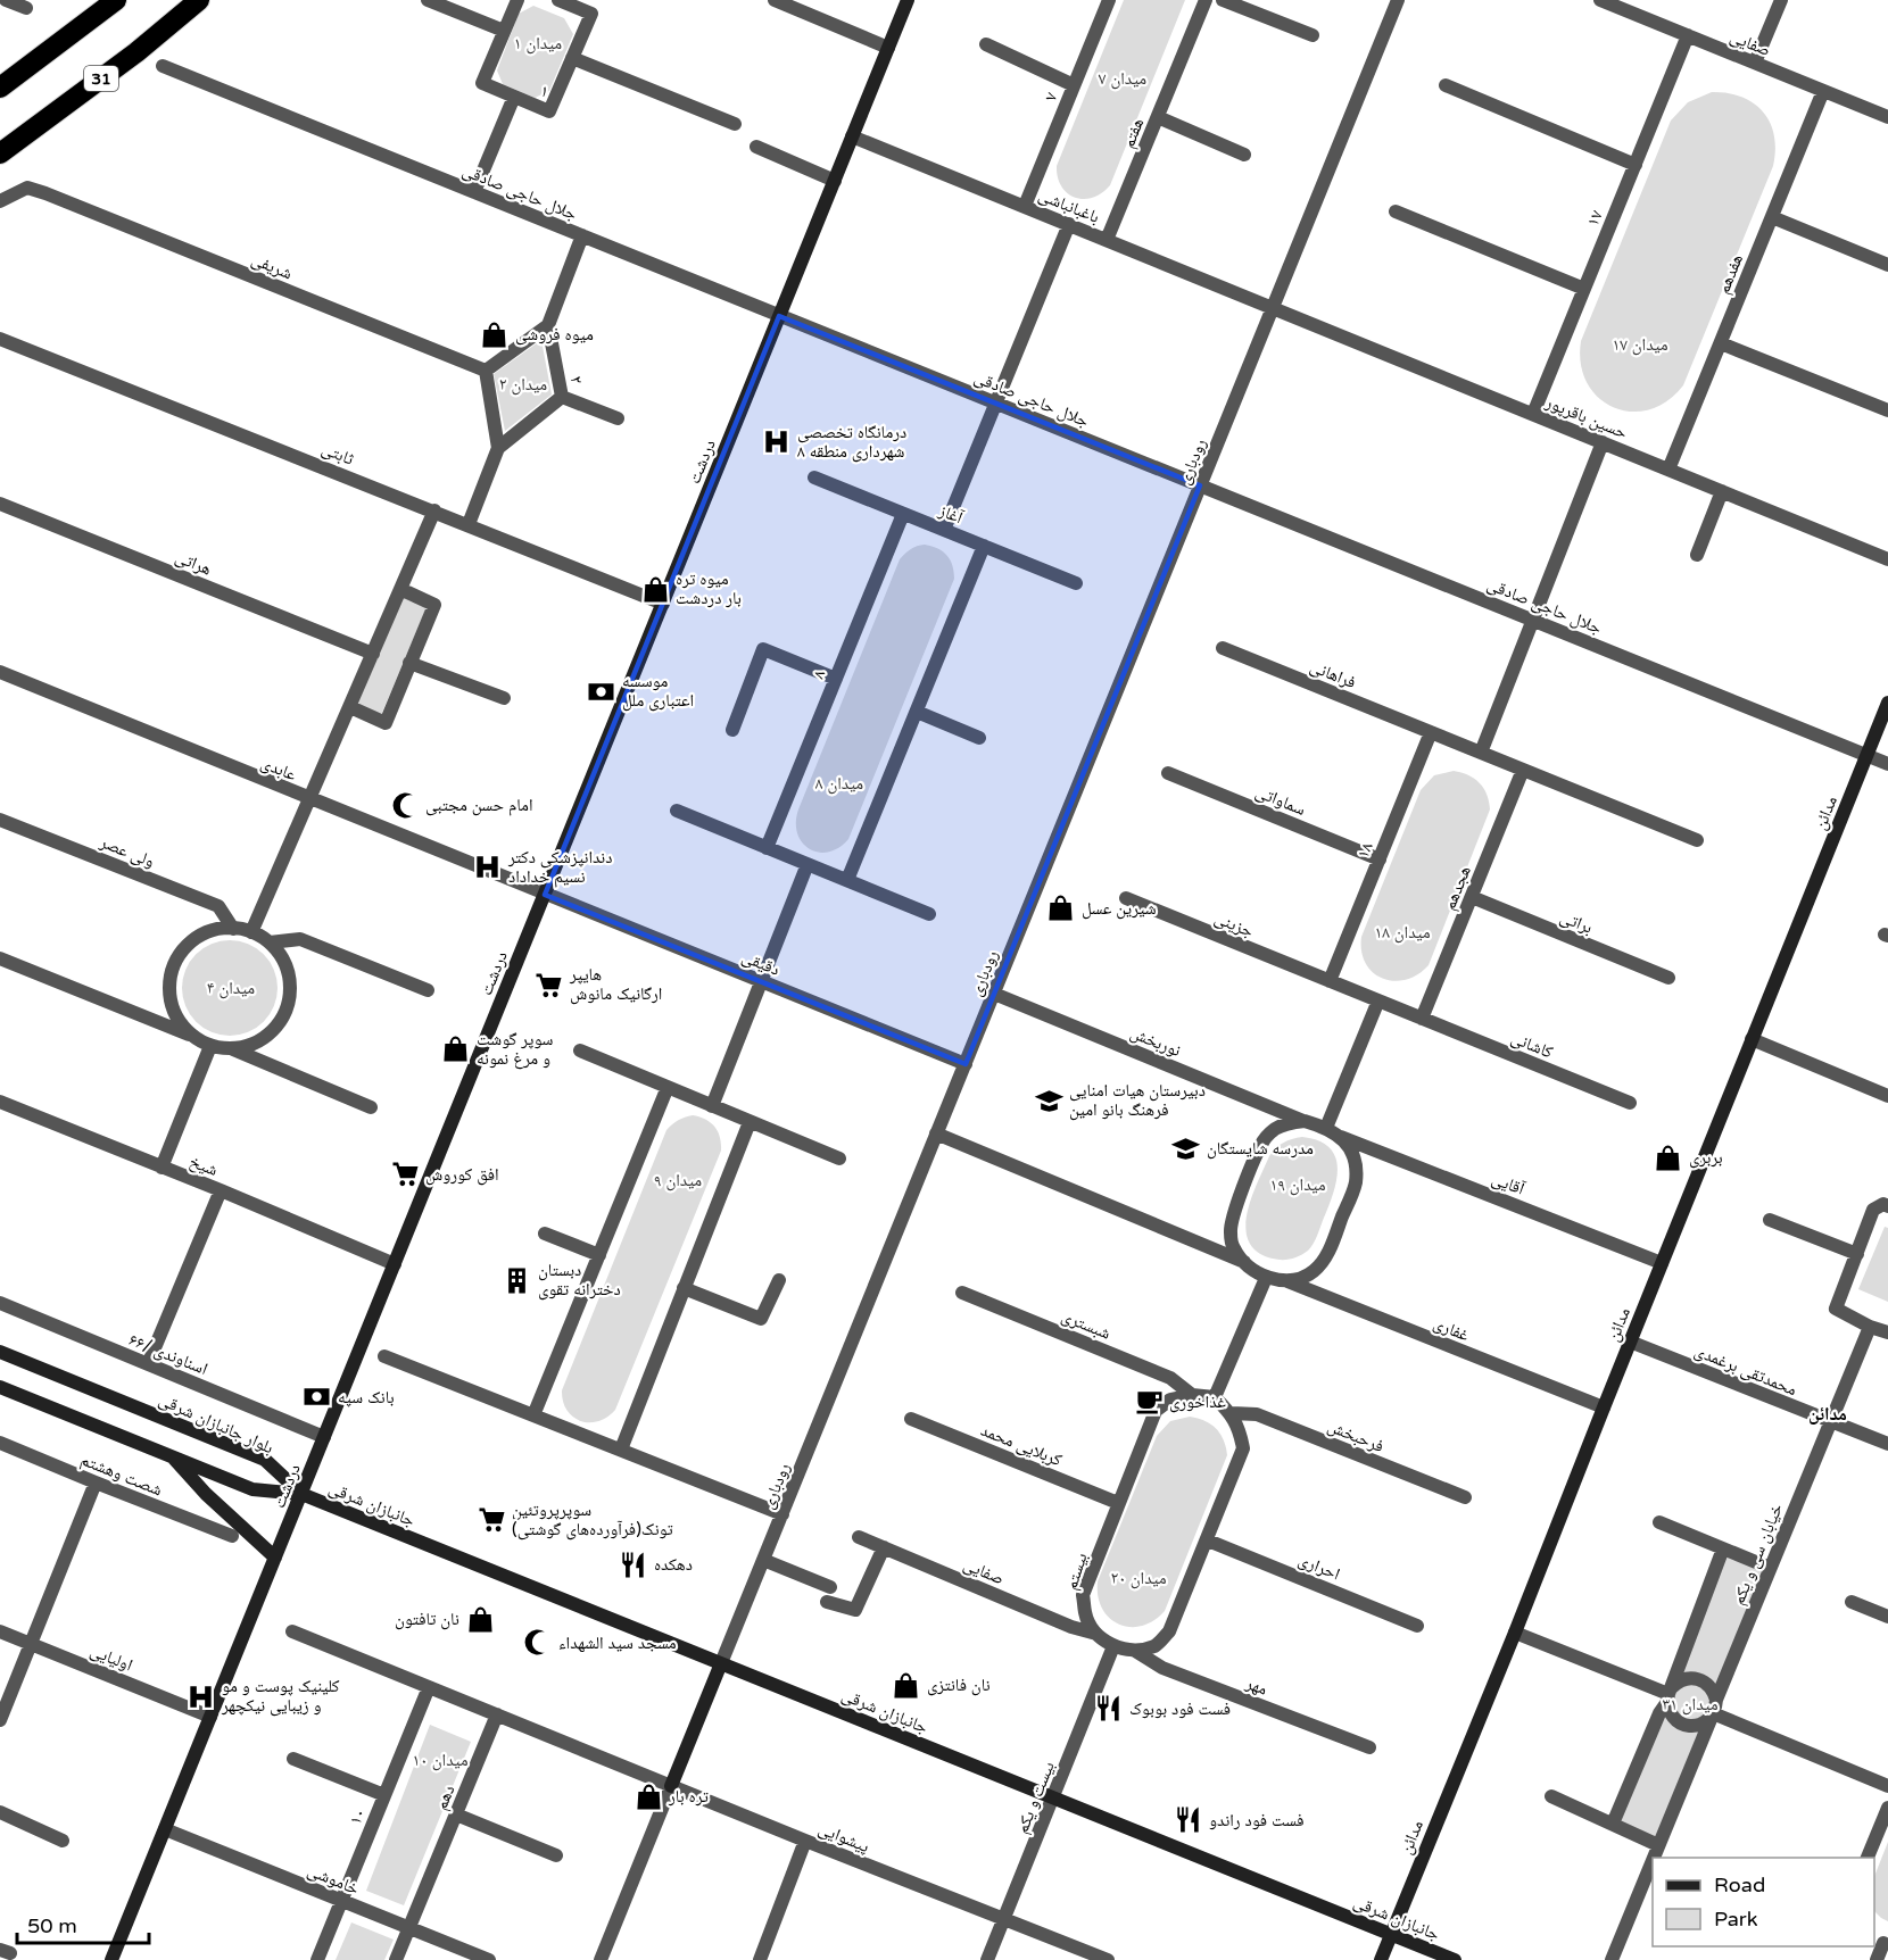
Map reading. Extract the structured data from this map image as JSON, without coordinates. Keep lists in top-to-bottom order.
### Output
{
  "streets": {
    "highway": ["31"],
    "main road": [
      "دردشت",
      "رودباری",
      "مدائن",
      "بلوار جانبازان شرقی",
      "جانبازان شرقی"
    ],
    "street": [
      "صفایی",
      "۱",
      "۷",
      "هفتم",
      "جلال حاجی صادقی",
      "باغبانباشی",
      "۱۷",
      "شریفی",
      "هفدهم",
      "۲",
      "حسین باقرپور",
      "ثابتی",
      "آغاز",
      "هراتی",
      "۸",
      "فراهانی",
      "عابدی",
      "سماواتی",
      "۱۸",
      "ولی عصر",
      "هجدهم",
      "براتی",
      "جزینی",
      "دقیقی",
      "نوربخش",
      "کاشانی",
      "شیخ",
      "آقایی",
      "شبستری",
      "غفاری",
      "اسناوندی /۶۶",
      "محمدتقی برغمدی",
      "فرحبخش",
      "کربلایی محمد",
      "شصت وهشتم",
      "خیابان سی و یکم",
      "احراری",
      "بیستم",
      "اولیایی",
      "مهر",
      "دهم",
      "بیست و یکم",
      "۱۰",
      "پیشوایی",
      "خاموشی"
    ]
  },
  "crossings": [
    ["صفایی", "۱۷"],
    ["صفایی", "هفدهم"],
    ["صفایی", "بیستم"],
    ["۷", "باغبانباشی"],
    ["هفتم", "باغبانباشی"],
    ["جلال حاجی صادقی", "دردشت"],
    ["جلال حاجی صادقی", "رودباری"],
    ["جلال حاجی صادقی", "مدائن"],
    ["باغبانباشی", "حسین باقرپور"],
    ["باغبانباشی", "دردشت"],
    ["باغبانباشی", "رودباری"],
    ["۱۷", "حسین باقرپور"],
    ["هفدهم", "حسین باقرپور"],
    ["حسین باقرپور", "رودباری"],
    ["ثابتی", "دردشت"],
    ["دردشت", "عابدی"],
    ["دردشت", "دقیقی"],
    ["دردشت", "شیخ"],
    ["دردشت", "اسناوندی /۶۶"],
    ["دردشت", "بلوار جانبازان شرقی"],
    ["دردشت", "جانبازان شرقی"],
    ["دردشت", "اولیایی"],
    ["دردشت", "خاموشی"],
    ["رودباری", "دقیقی"],
    ["رودباری", "نوربخش"],
    ["رودباری", "جانبازان شرقی"],
    ["رودباری", "پیشوایی"],
    ["آغاز", "۸"],
    ["فراهانی", "۱۸"],
    ["فراهانی", "هجدهم"],
    ["عابدی", "دقیقی"],
    ["سماواتی", "۱۸"],
    ["مدائن", "آقایی"],
    ["مدائن", "غفاری"],
    ["مدائن", "محمدتقی برغمدی"],
    ["مدائن", "جانبازان شرقی"],
    ["۱۸", "جزینی"],
    ["هجدهم", "براتی"],
    ["هجدهم", "کاشانی"],
    ["جزینی", "کاشانی"],
    ["نوربخش", "آقایی"],
    ["نوربخش", "غفاری"],
    ["آقایی", "غفاری"],
    ["شبستری", "بیستم"],
    ["محمدتقی برغمدی", "خیابان سی و یکم"],
    ["بلوار جانبازان شرقی", "جانبازان شرقی"],
    ["کربلایی محمد", "بیستم"],
    ["جانبازان شرقی", "بیست و یکم"],
    ["دهم", "پیشوایی"],
    ["دهم", "خاموشی"],
    ["بیست و یکم", "پیشوایی"],
    ["۱۰", "خاموشی"]
  ],
  "districts": ["مدائن"],
  "parks": [
    "میدان ۱",
    "میدان ۷",
    "میدان ۱۷",
    "میدان ۲",
    "میدان ۸",
    "میدان ۱۸",
    "میدان ۴",
    "میدان ۹",
    "میدان ۱۹",
    "میدان ۲۰",
    "میدان ۳۱",
    "میدان ۱۰"
  ],
  "places": {
    "shop": [
      "میوه فروشی",
      "میوه تره بار دردشت",
      "شیرین عسل",
      "سوپر گوشت و مرغ نمونه",
      "بربری",
      "نان تافتون",
      "نان فانتزی",
      "تره بار"
    ],
    "hospital": ["درمانگاه تخصصی شهرداری منطقه ۸", "دندانپزشکی دکتر نسیم خداداد", "کلینیک پوست و مو و زیبایی نیکچهر"],
    "bank": ["موسسه اعتباری ملل", "بانک سپه"],
    "mosque": ["امام حسن مجتبی", "مسجد سید الشهداء"],
    "supermarket": ["هایپر ارگانیک مانوش", "افق کوروش", "سوپرپروتئین تونک(فرآورده‌های گوشتی)"],
    "school or university": ["دبیرستان هیات امنایی فرهنگ بانو امین", "مدرسه شایستگان"],
    "building": ["دبستان دخترانه تقوی"],
    "cafe": ["غذاخوری"],
    "restaurant": ["دهکده", "فست فود بوبوک", "فست فود راندو"]
  },
  "legend": ["Road", "Park"],
  "scale_bar": "50 m"
}
